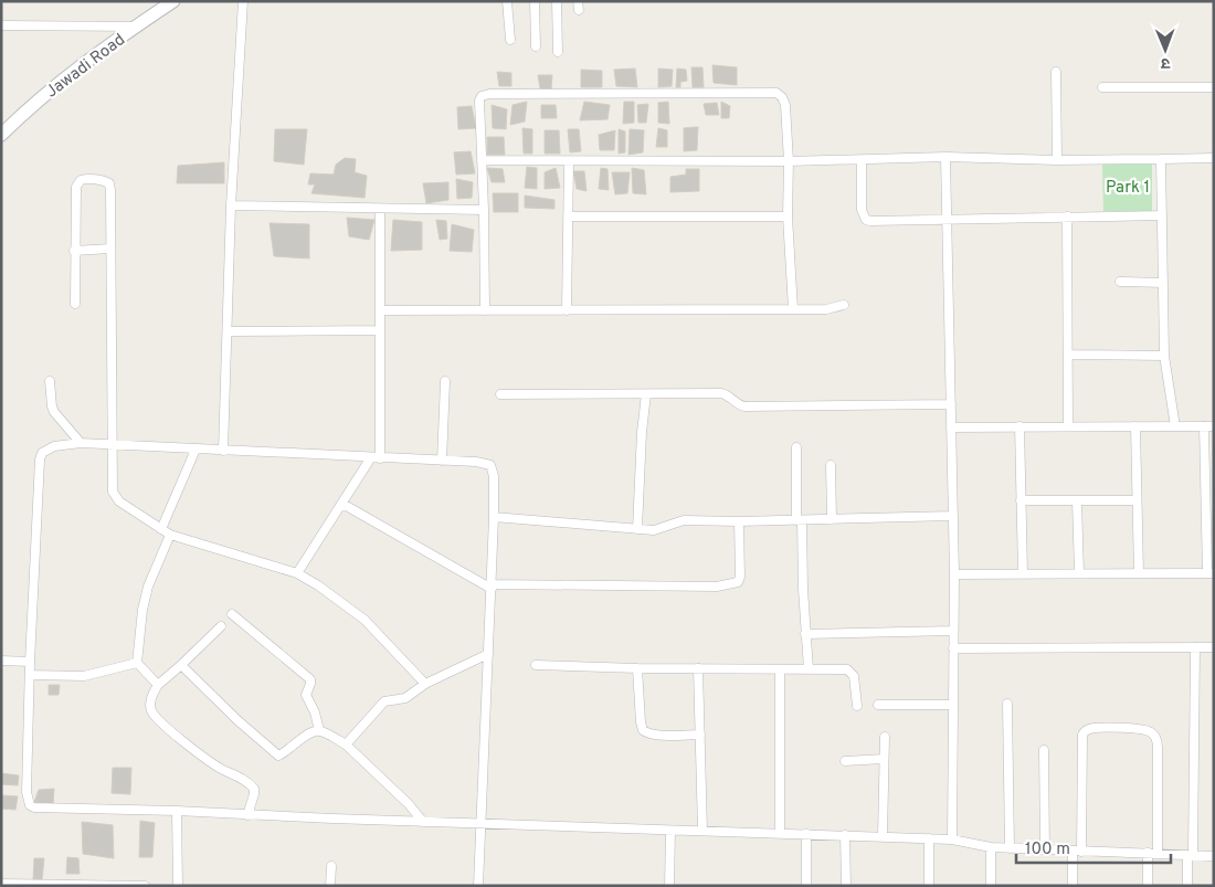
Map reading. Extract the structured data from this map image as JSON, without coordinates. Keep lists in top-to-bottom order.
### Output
{
  "streets": {
    "street": ["Jawadi Road"]
  },
  "parks": ["Park 1"],
  "scale_bar": "100 m",
  "north": "bottom"
}
